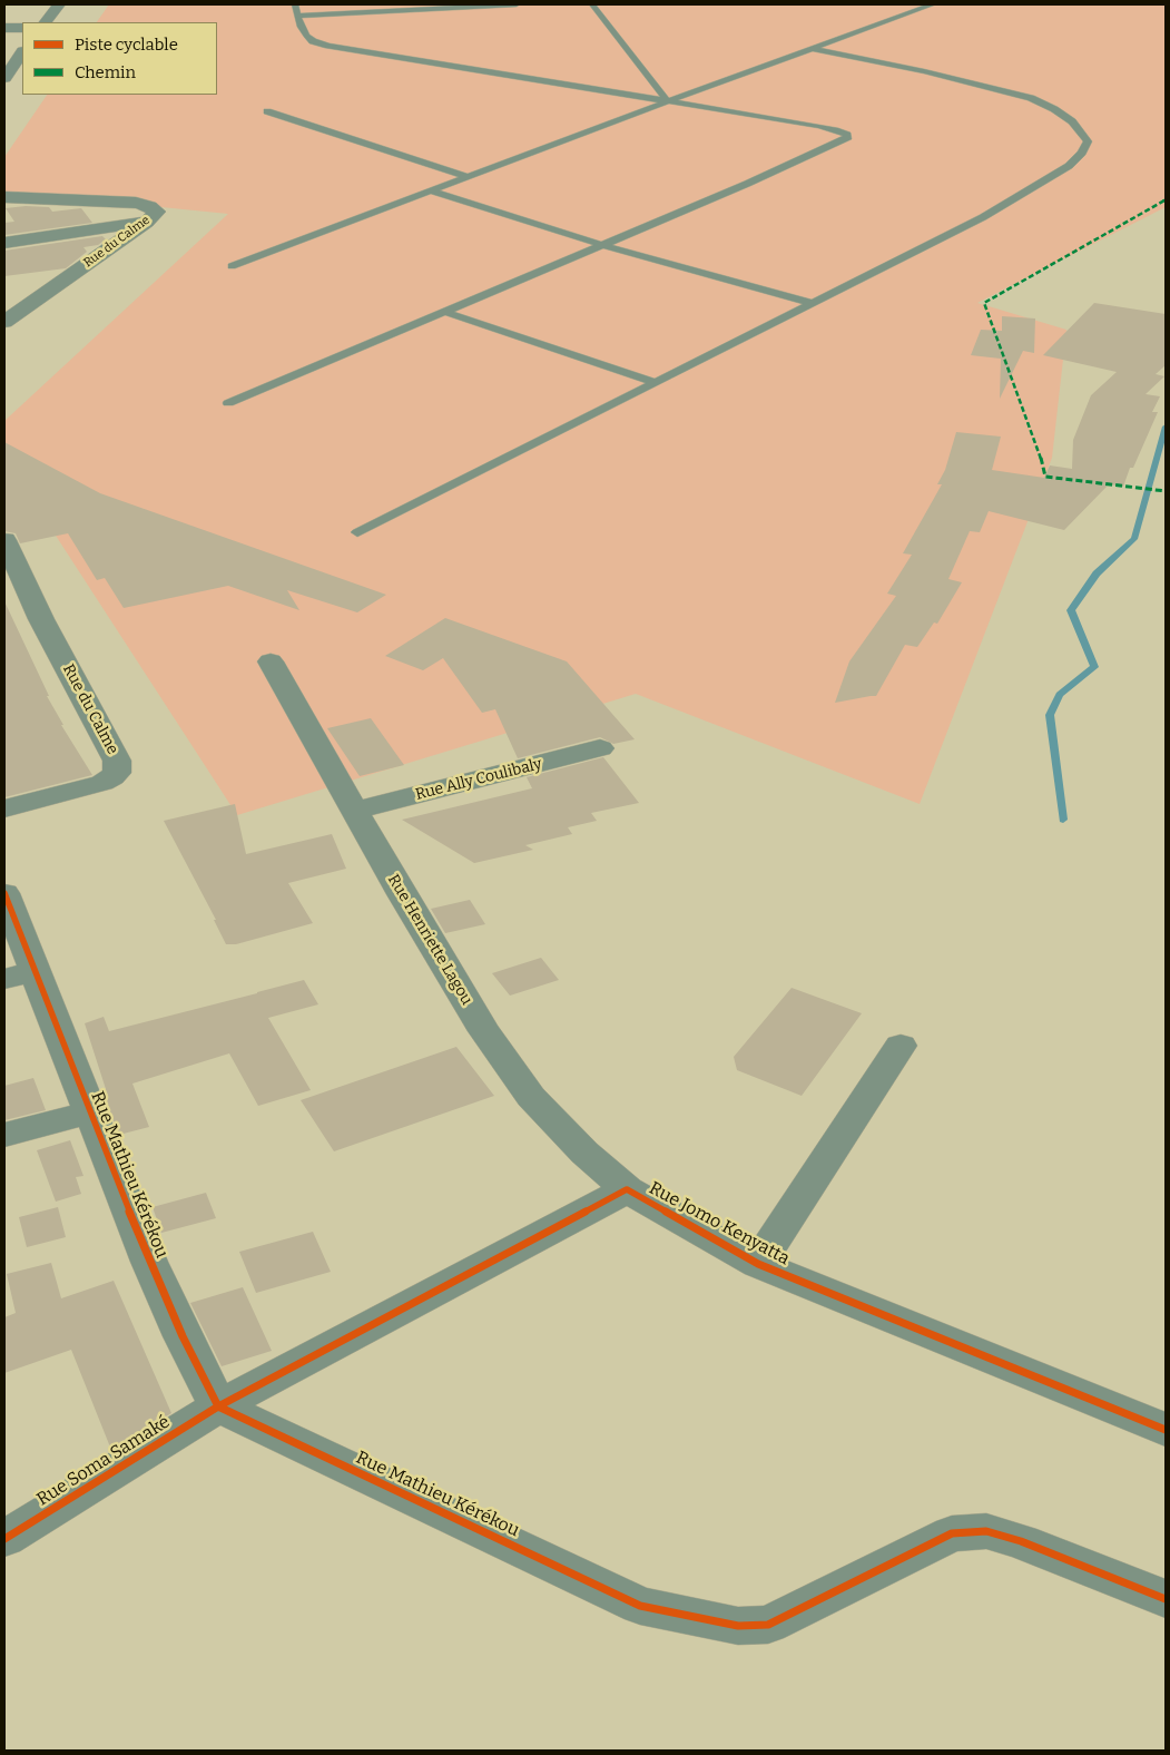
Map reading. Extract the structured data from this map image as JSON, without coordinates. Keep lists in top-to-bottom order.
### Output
{
  "streets": {
    "street": [
      "Rue du Calme",
      "Rue Ally Coulibaly",
      "Rue Henriette Lagou",
      "Rue Mathieu Kérékou",
      "Rue Jomo Kenyatta",
      "Rue Soma Samaké"
    ]
  },
  "crossings": [
    ["Rue Ally Coulibaly", "Rue Henriette Lagou"],
    ["Rue Henriette Lagou", "Rue Jomo Kenyatta"],
    ["Rue Mathieu Kérékou", "Rue Jomo Kenyatta"],
    ["Rue Mathieu Kérékou", "Rue Soma Samaké"],
    ["Rue Jomo Kenyatta", "Rue Soma Samaké"]
  ],
  "legend": ["Piste cyclable", "Chemin"]
}
